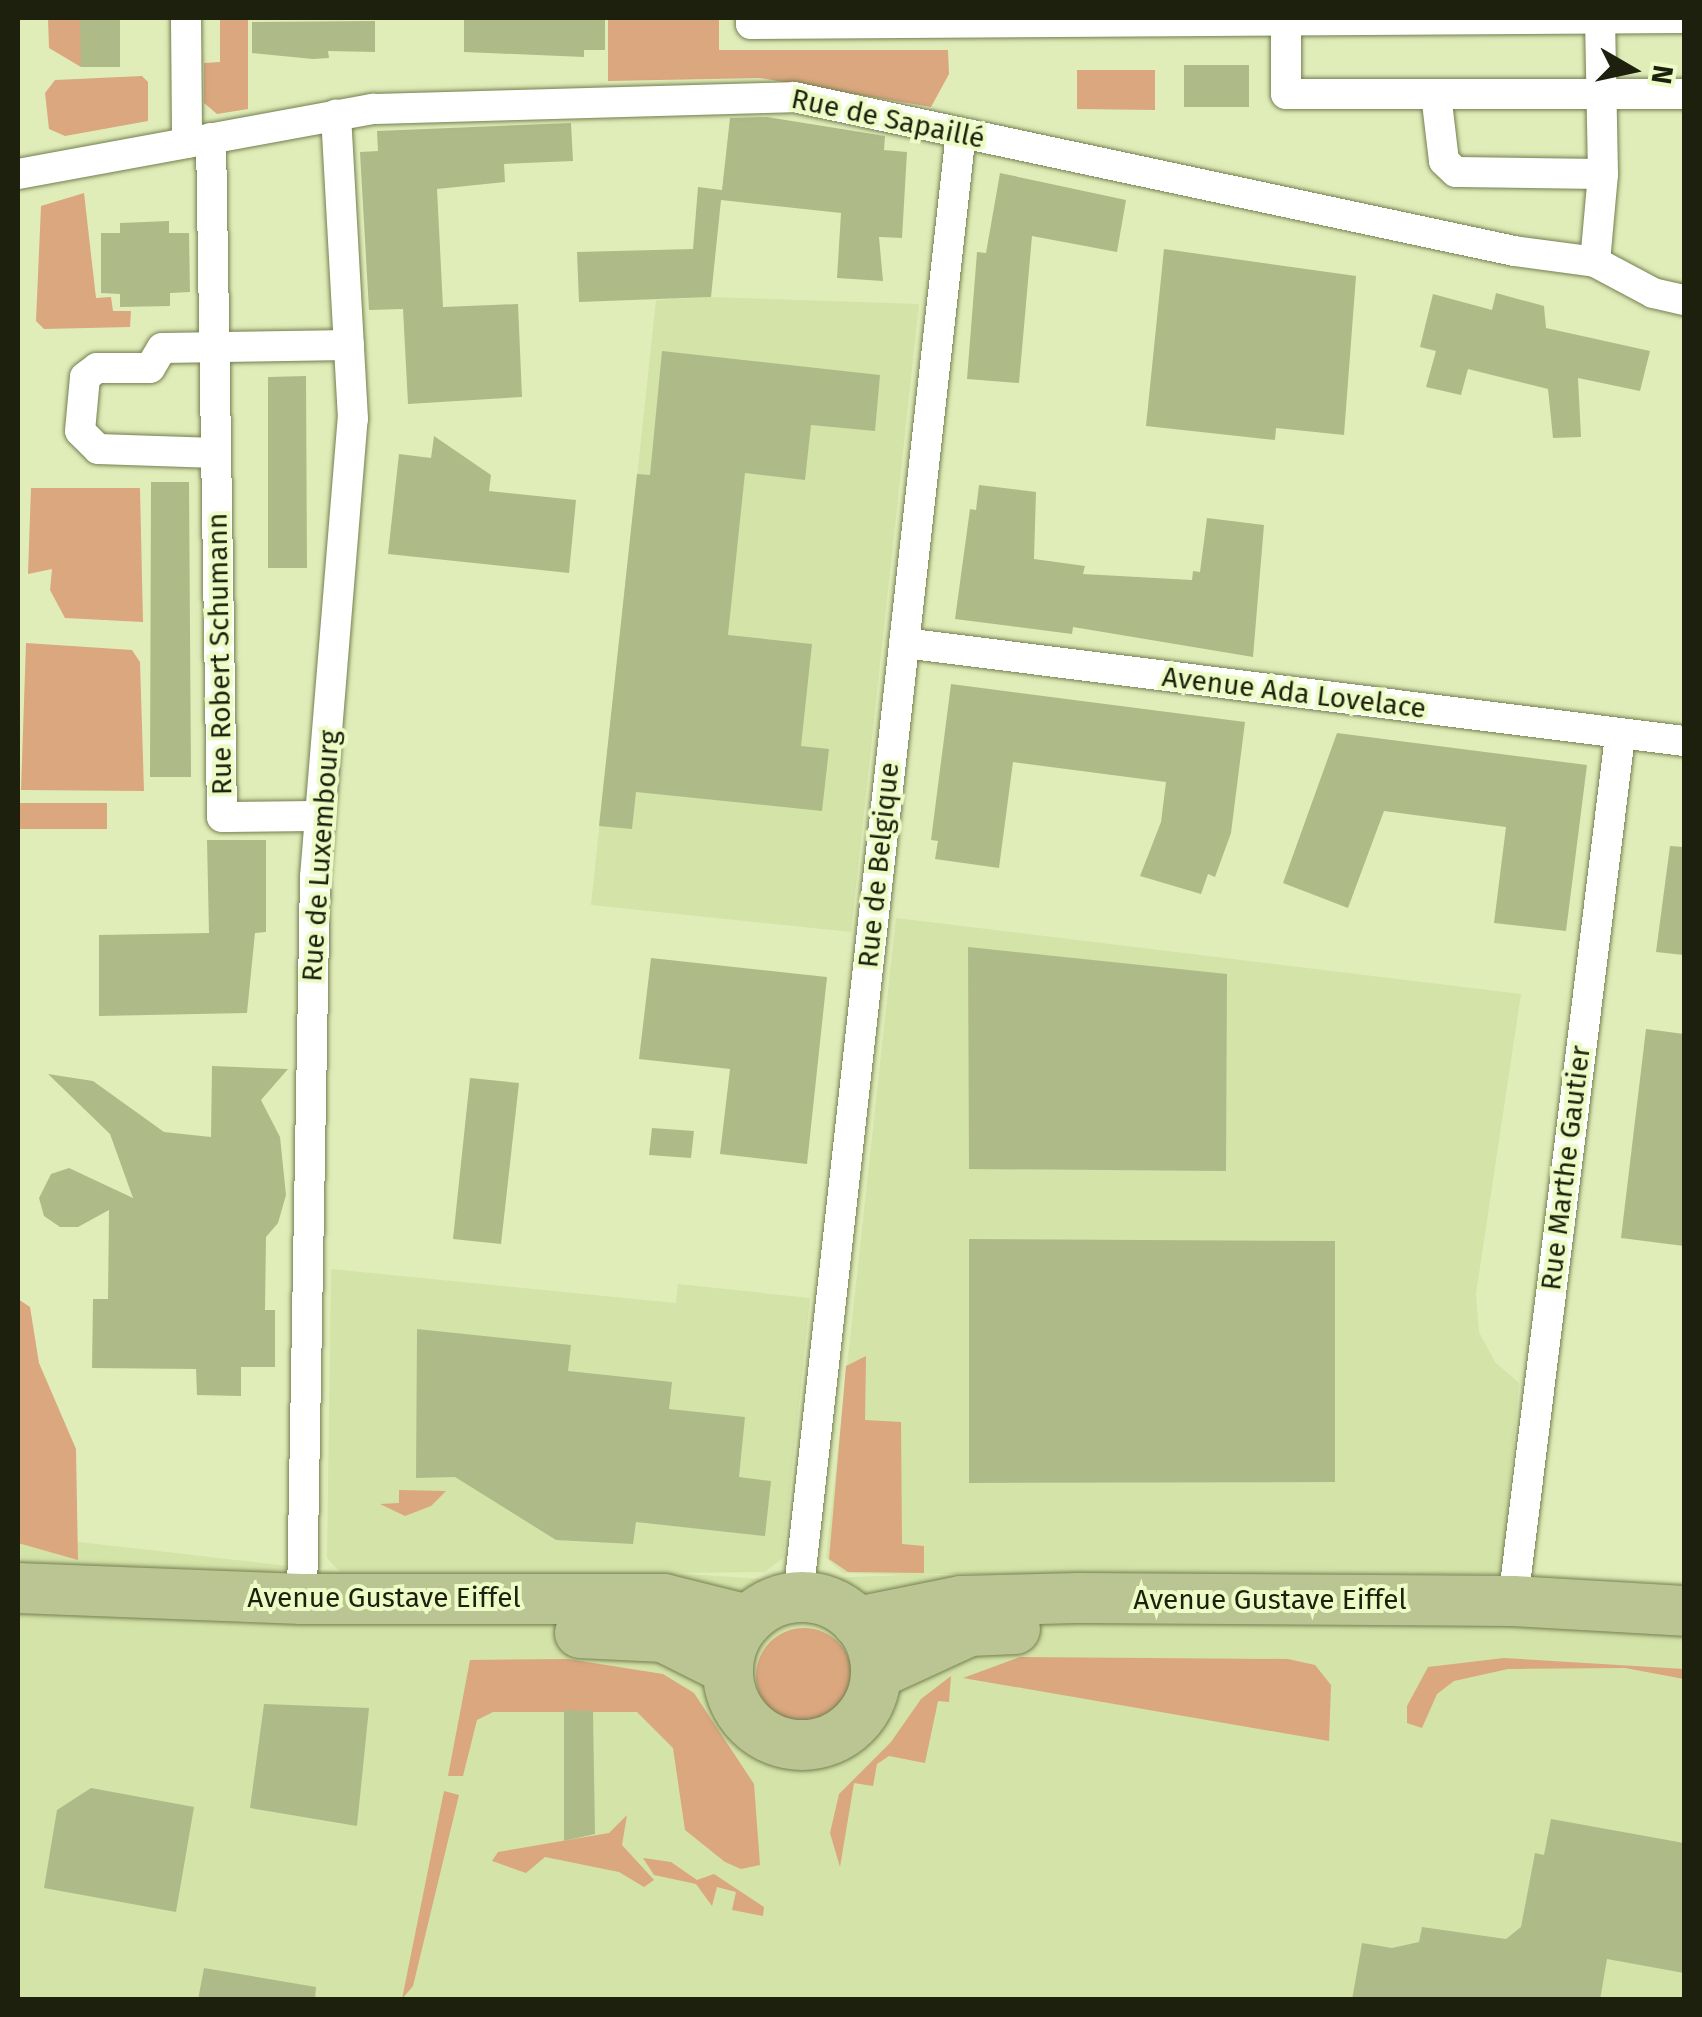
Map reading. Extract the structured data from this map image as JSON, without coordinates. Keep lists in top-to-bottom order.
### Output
{
  "streets": {
    "main road": ["Avenue Gustave Eiffel"],
    "street": [
      "Rue de Sapaillé",
      "Rue Robert Schumann",
      "Avenue Ada Lovelace",
      "Rue de Luxembourg",
      "Rue de Belgique",
      "Rue Marthe Gautier"
    ]
  },
  "crossings": [
    ["Rue de Sapaillé", "Rue Robert Schumann"],
    ["Rue de Sapaillé", "Rue de Luxembourg"],
    ["Rue de Sapaillé", "Rue de Belgique"],
    ["Rue Robert Schumann", "Rue de Luxembourg"],
    ["Avenue Ada Lovelace", "Rue de Belgique"],
    ["Avenue Ada Lovelace", "Rue Marthe Gautier"],
    ["Rue de Luxembourg", "Avenue Gustave Eiffel"],
    ["Rue de Belgique", "Avenue Gustave Eiffel"],
    ["Rue Marthe Gautier", "Avenue Gustave Eiffel"]
  ],
  "north": "right"
}
